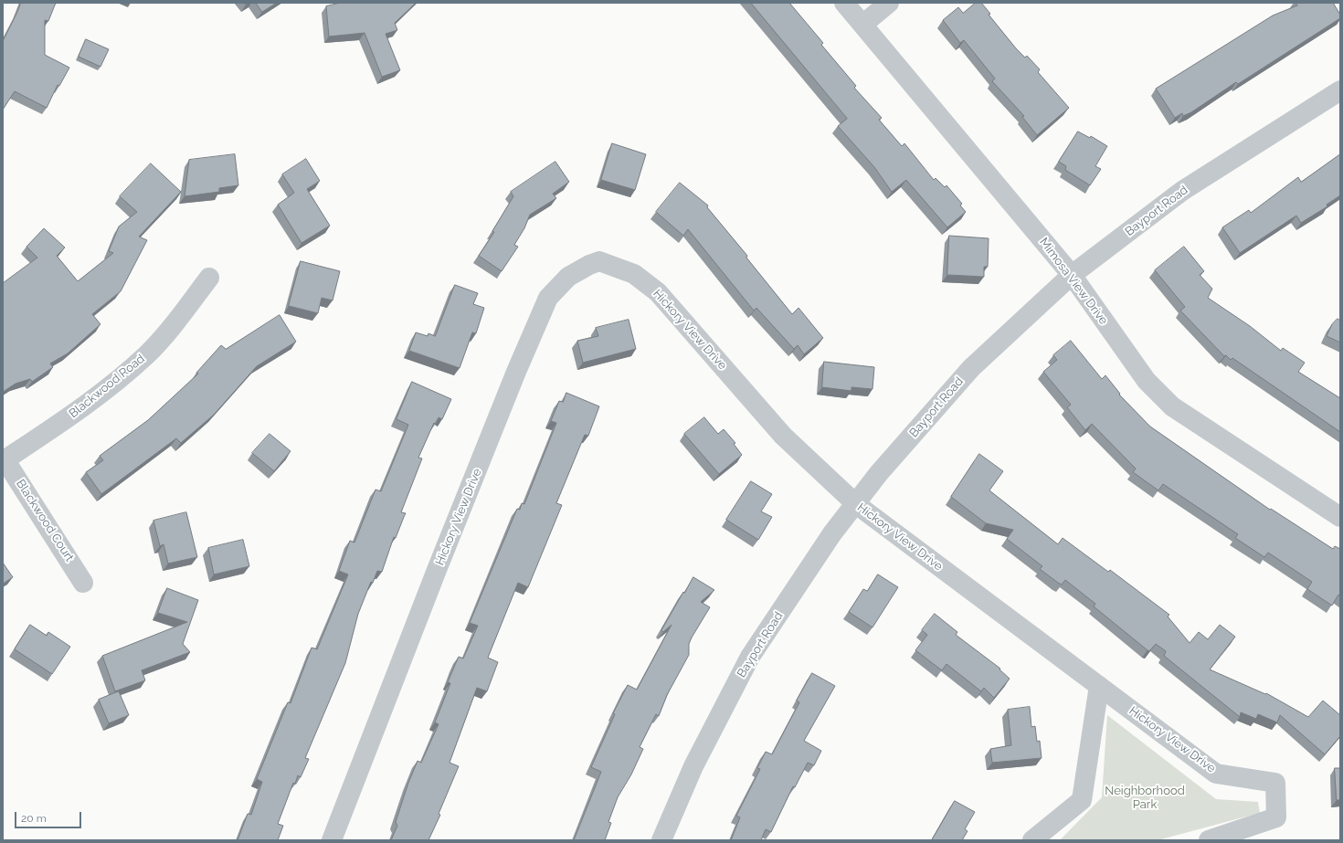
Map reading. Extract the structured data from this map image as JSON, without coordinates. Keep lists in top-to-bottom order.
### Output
{
  "streets": {
    "street": [
      "Bayport Road",
      "Mimosa View Drive",
      "Hickory View Drive",
      "Blackwood Road",
      "Blackwood Court"
    ]
  },
  "crossings": [
    ["Bayport Road", "Mimosa View Drive"],
    ["Bayport Road", "Hickory View Drive"],
    ["Blackwood Road", "Blackwood Court"]
  ],
  "parks": ["Neighborhood Park"],
  "scale_bar": "20 m"
}
